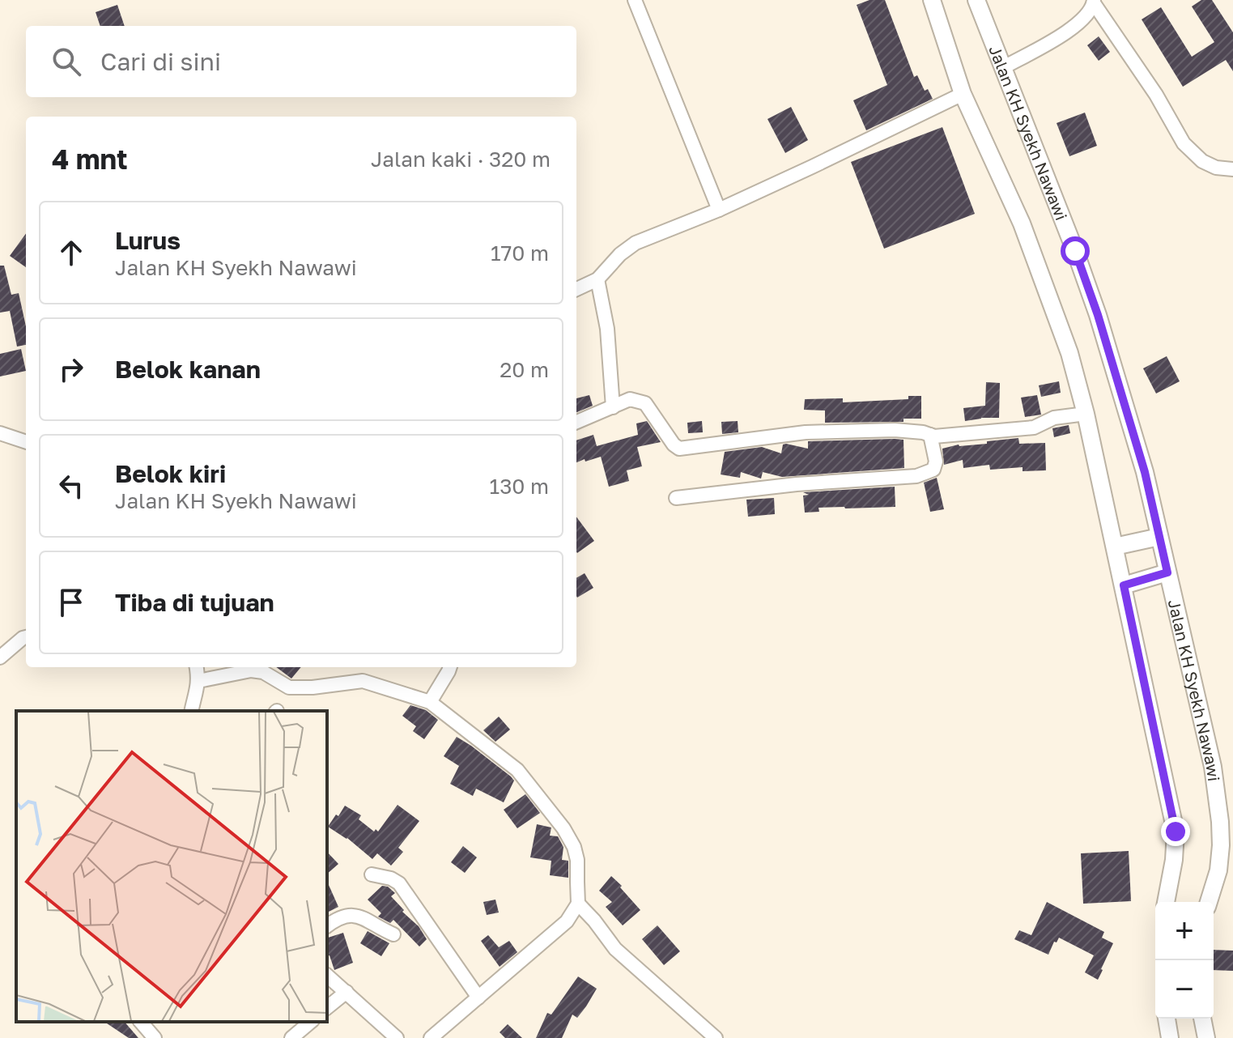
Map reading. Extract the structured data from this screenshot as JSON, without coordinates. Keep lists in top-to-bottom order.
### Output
{
  "streets": {
    "main road": ["Jalan KH Syekh Nawawi"]
  },
  "page": {
    "search": "Cari di sini",
    "heading": ["4 mnt", "Jalan kaki · 320 m"],
    "list": [
      ["Lurus", "Jalan KH Syekh Nawawi", "170 m"],
      ["Belok kanan", "20 m"],
      ["Belok kiri", "Jalan KH Syekh Nawawi", "130 m"],
      "Tiba di tujuan"
    ],
    "map_buttons": ["+", "−"]
  }
}
